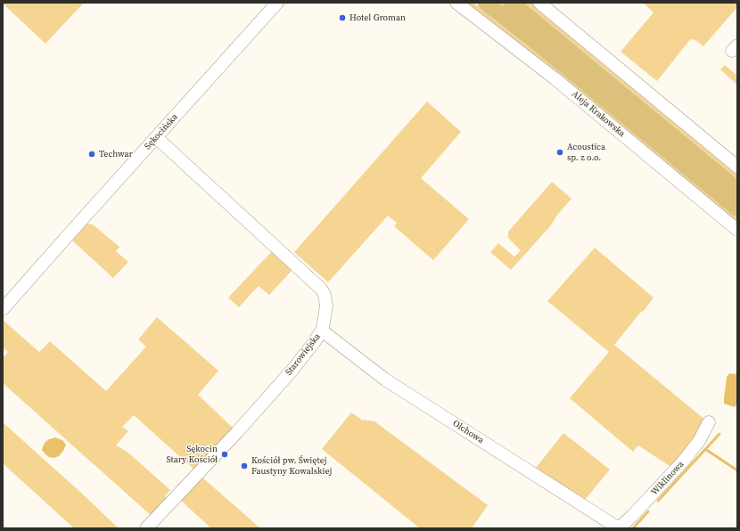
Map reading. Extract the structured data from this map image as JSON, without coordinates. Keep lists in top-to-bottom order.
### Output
{
  "streets": {
    "main road": ["Aleja Krakowska"],
    "street": [
      "Sękocińska",
      "Starowiejska",
      "Olchowa",
      "Wiklinowa"
    ]
  },
  "crossings": [
    ["Sękocińska", "Starowiejska"],
    ["Starowiejska", "Olchowa"],
    ["Olchowa", "Wiklinowa"]
  ],
  "places": [
    "Hotel Groman",
    "Acoustica sp. z o.o.",
    "Techwar",
    "Sękocin Stary Kościół",
    "Kościół pw. Świętej Faustyny Kowalskiej"
  ]
}
